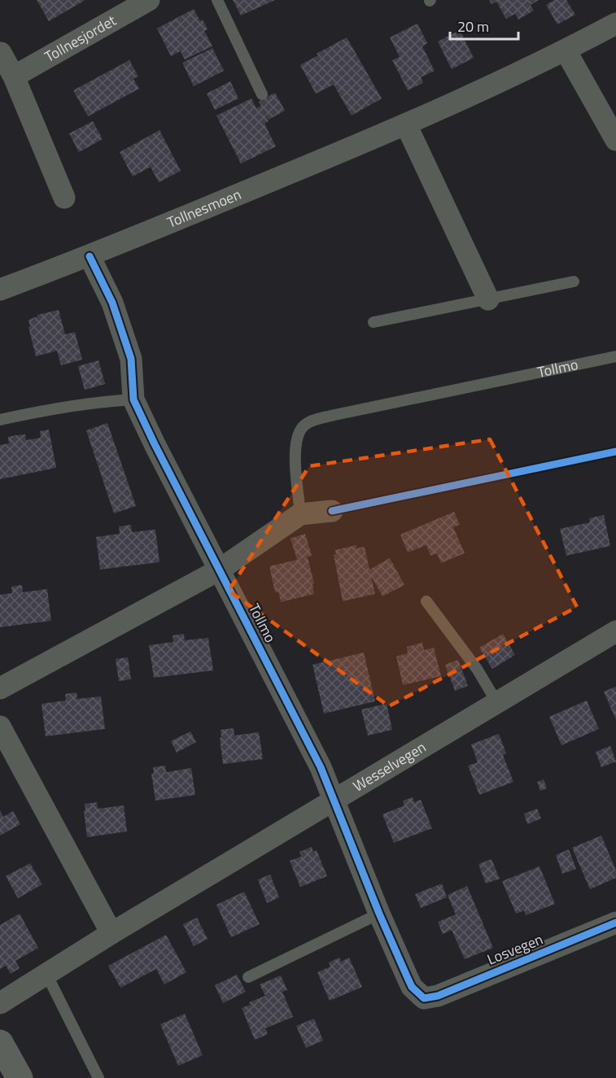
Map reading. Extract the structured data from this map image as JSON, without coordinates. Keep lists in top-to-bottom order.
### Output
{
  "streets": {
    "street": [
      "Tollnesjordet",
      "Tollnesmoen",
      "Tollmo",
      "Wesselvegen",
      "Losvegen"
    ]
  },
  "crossings": [
    ["Tollnesmoen", "Tollmo"],
    ["Tollmo", "Wesselvegen"],
    ["Tollmo", "Losvegen"]
  ],
  "scale_bar": "20 m"
}
